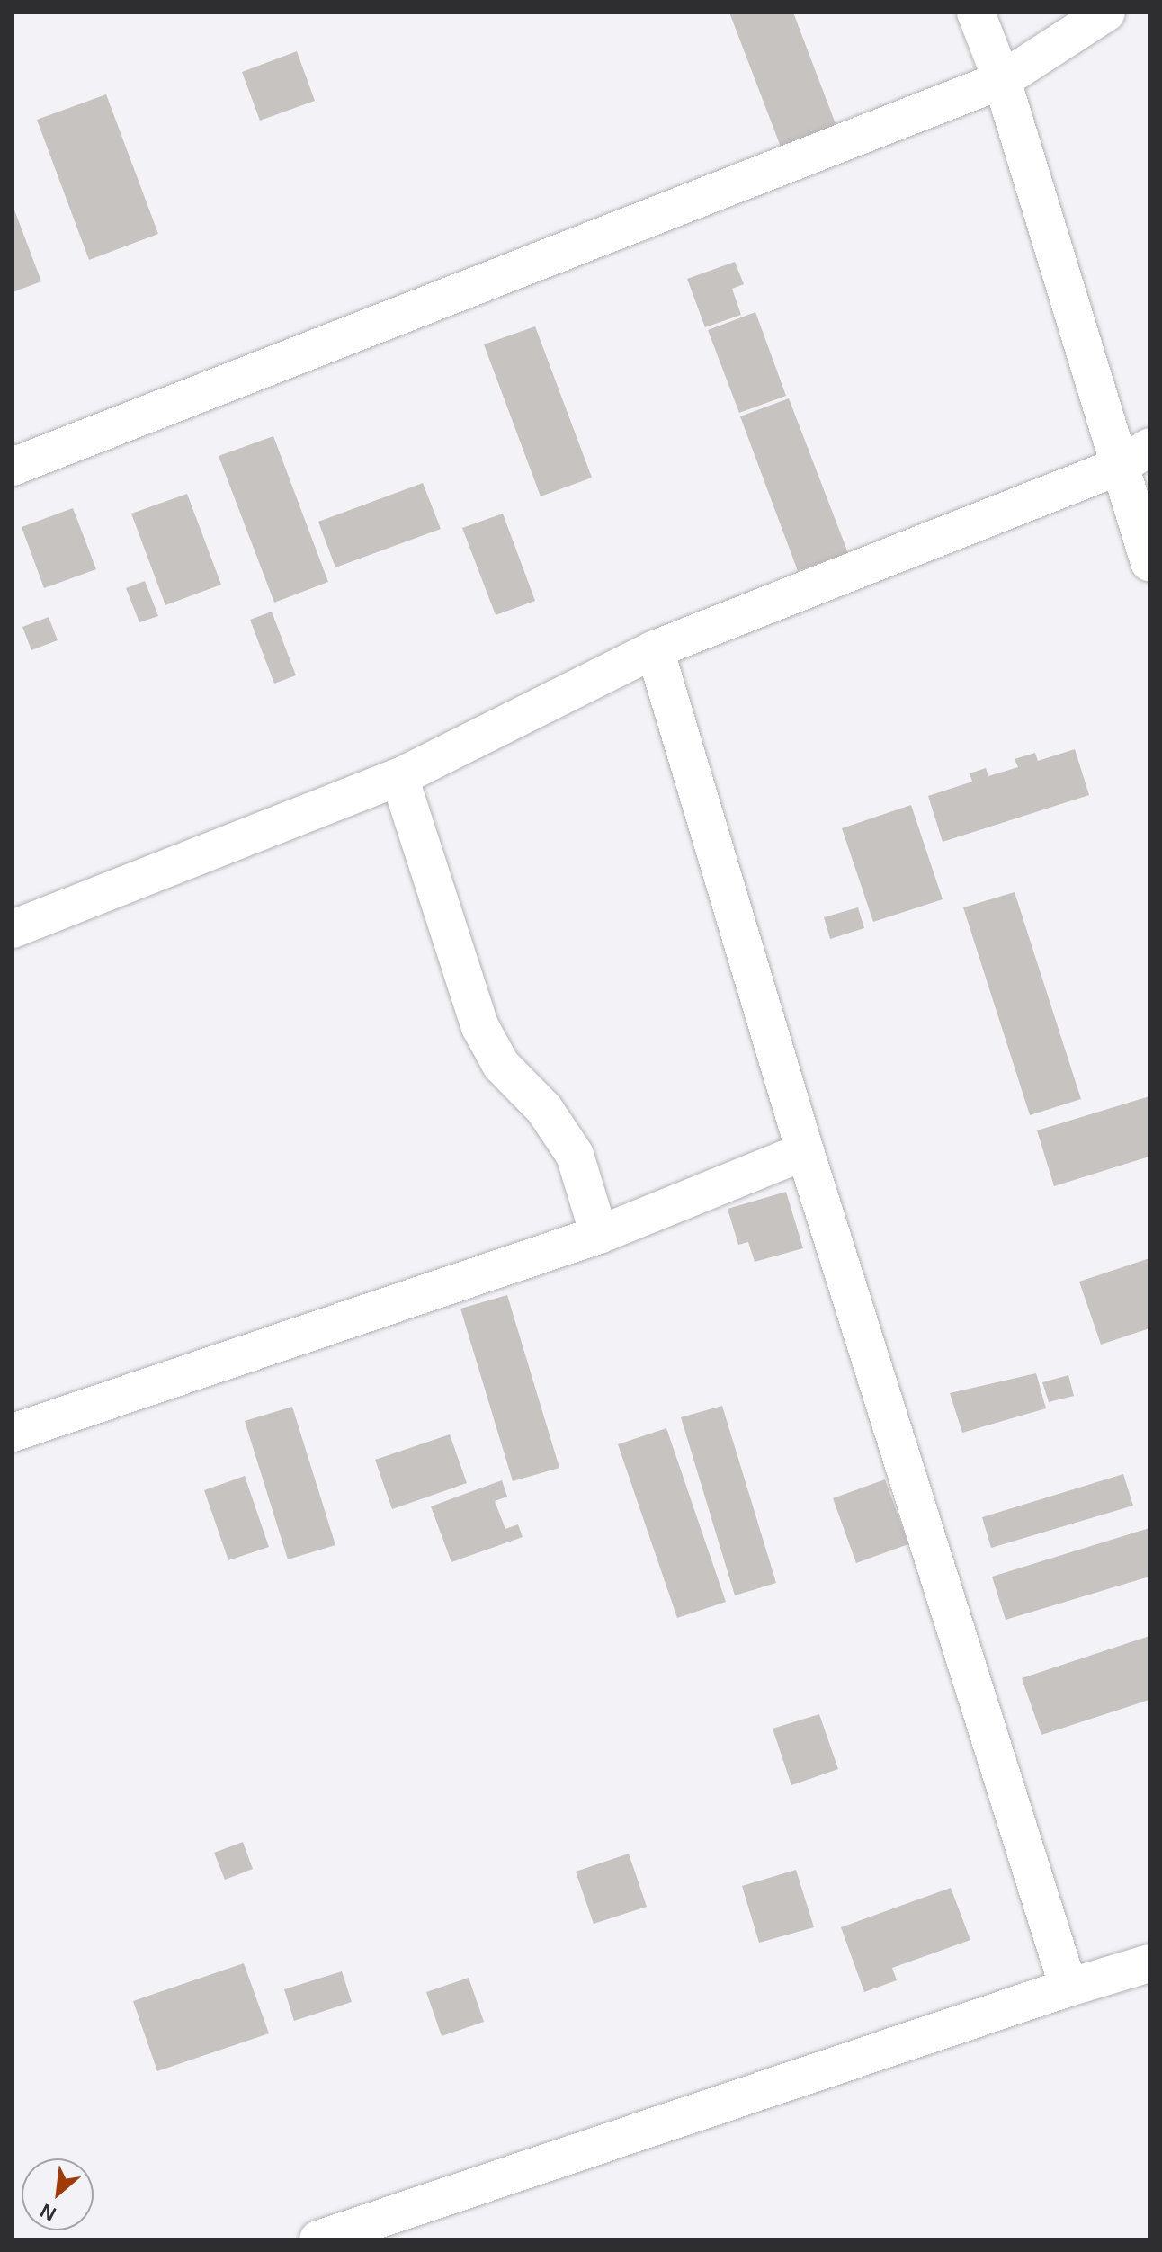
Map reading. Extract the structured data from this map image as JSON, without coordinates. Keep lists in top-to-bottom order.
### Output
{
  "north": "bottom left"
}
